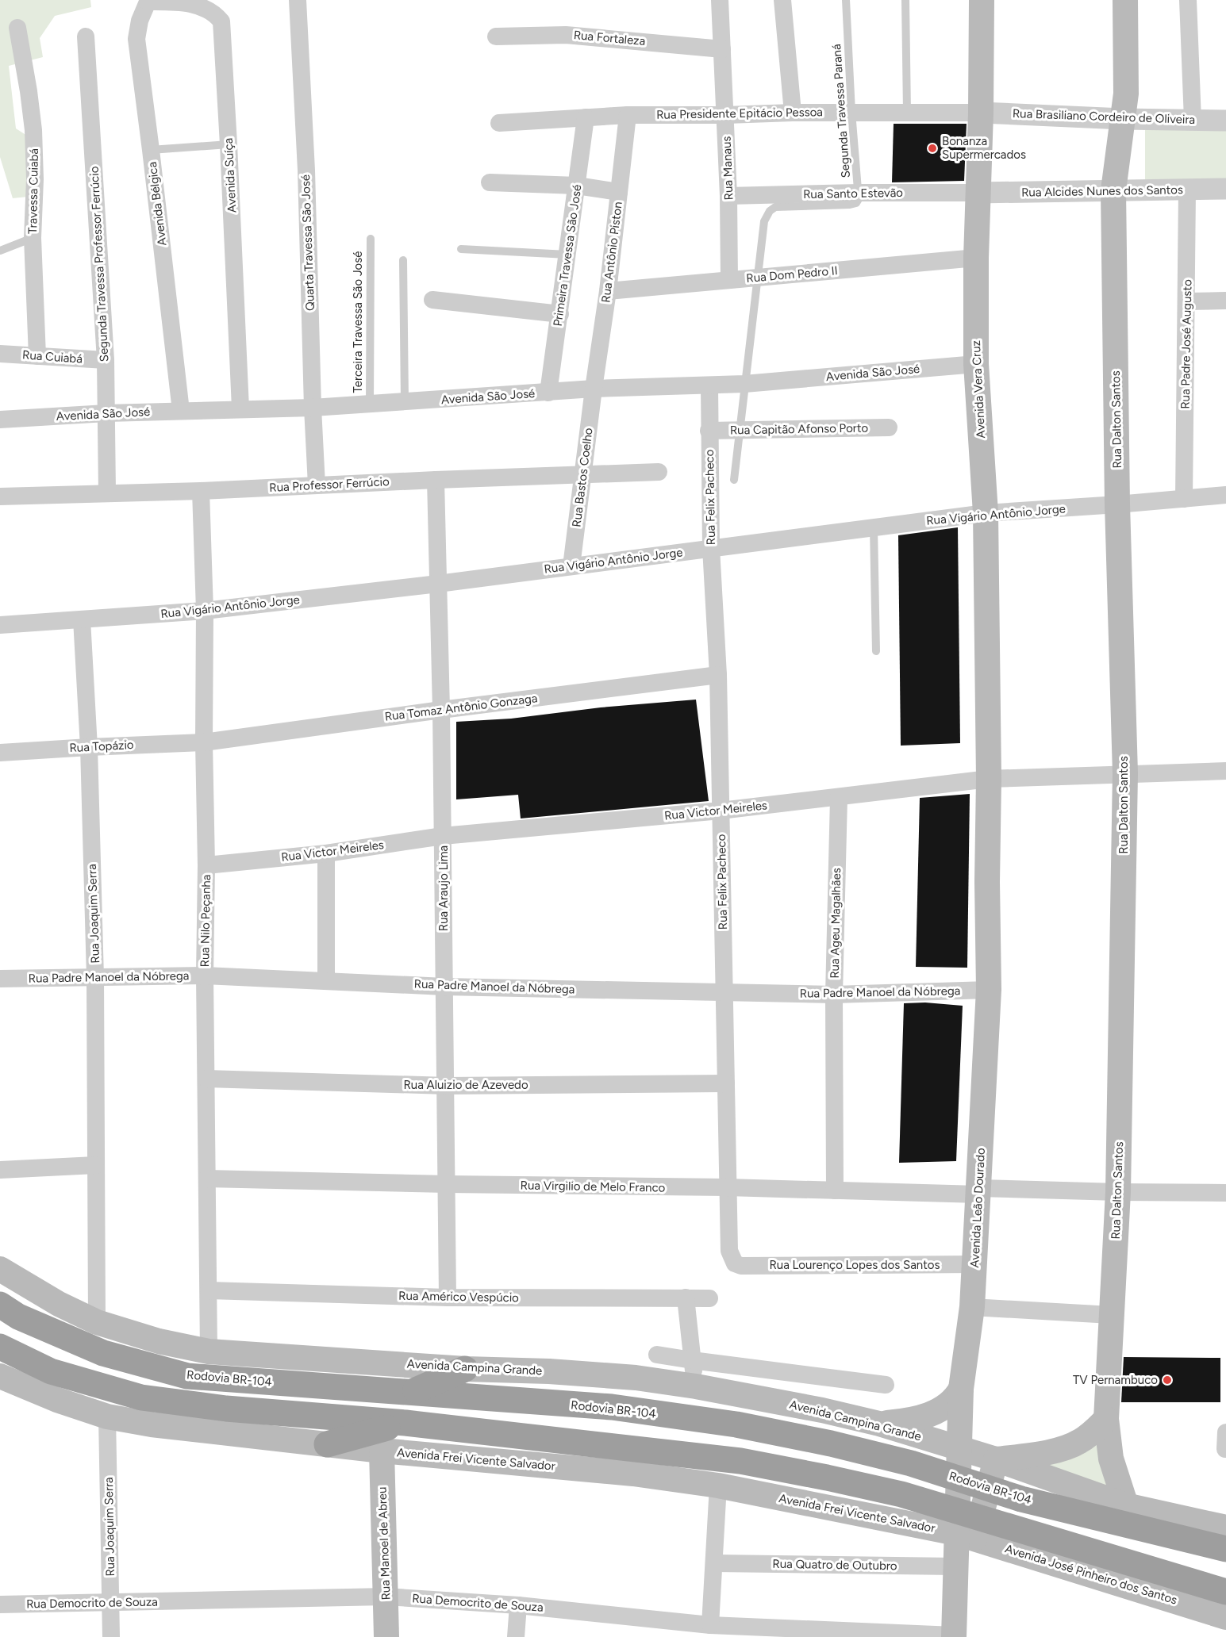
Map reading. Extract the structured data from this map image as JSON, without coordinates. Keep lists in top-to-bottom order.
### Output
{
  "streets": {
    "highway": ["Rodovia BR-104"],
    "main road": [
      "Avenida Vera Cruz",
      "Rua Dalton Santos",
      "Avenida Leão Dourado",
      "Avenida Campina Grande",
      "Avenida Frei Vicente Salvador",
      "Rua Manoel de Abreu",
      "Avenida José Pinheiro dos Santos"
    ],
    "street": [
      "Rua Fortaleza",
      "Rua Presidente Epitácio Pessoa",
      "Rua Brasiliano Cordeiro de Oliveira",
      "Rua Manaus",
      "Avenida Suíça",
      "Travessa Cuiabá",
      "Rua Alcides Nunes dos Santos",
      "Rua Santo Estevão",
      "Avenida Bélgica",
      "Quarta Travessa São José",
      "Rua Antônio Piston",
      "Primeira Travessa São José",
      "Segunda Travessa Professor Ferrúcio",
      "Rua Dom Pedro II",
      "Rua Padre José Augusto",
      "Rua Cuiabá",
      "Avenida São José",
      "Rua Capitão Afonso Porto",
      "Rua Bastos Coelho",
      "Rua Professor Ferrúcio",
      "Rua Felix Pacheco",
      "Rua Vigário Antônio Jorge",
      "Rua Tomaz Antônio Gonzaga",
      "Rua Topázio",
      "Rua Victor Meireles",
      "Rua Araujo Lima",
      "Rua Joaquim Serra",
      "Rua Nilo Peçanha",
      "Rua Ageu Magalhães",
      "Rua Padre Manoel da Nóbrega",
      "Rua Aluizio de Azevedo",
      "Rua Virgilio de Melo Franco",
      "Rua Lourenço Lopes dos Santos",
      "Rua Américo Vespúcio",
      "Rua Quatro de Outubro",
      "Rua Democrito de Souza"
    ],
    "lane": ["Segunda Travessa Paraná", "Terceira Travessa São José"]
  },
  "crossings": [
    ["Rua Fortaleza", "Rua Manaus"],
    ["Segunda Travessa Paraná", "Rua Presidente Epitácio Pessoa"],
    ["Segunda Travessa Paraná", "Rua Santo Estevão"],
    ["Segunda Travessa Paraná", "Rua Dom Pedro II"],
    ["Segunda Travessa Paraná", "Avenida São José"],
    ["Segunda Travessa Paraná", "Rua Capitão Afonso Porto"],
    ["Rua Presidente Epitácio Pessoa", "Rua Brasiliano Cordeiro de Oliveira"],
    ["Rua Presidente Epitácio Pessoa", "Rua Manaus"],
    ["Rua Presidente Epitácio Pessoa", "Rua Antônio Piston"],
    ["Rua Presidente Epitácio Pessoa", "Primeira Travessa São José"],
    ["Rua Presidente Epitácio Pessoa", "Avenida Vera Cruz"],
    ["Rua Brasiliano Cordeiro de Oliveira", "Avenida Vera Cruz"],
    ["Rua Brasiliano Cordeiro de Oliveira", "Rua Dalton Santos"],
    ["Rua Manaus", "Rua Santo Estevão"],
    ["Rua Manaus", "Rua Dom Pedro II"],
    ["Avenida Suíça", "Avenida Bélgica"],
    ["Avenida Suíça", "Avenida São José"],
    ["Travessa Cuiabá", "Rua Cuiabá"],
    ["Rua Alcides Nunes dos Santos", "Rua Santo Estevão"],
    ["Rua Alcides Nunes dos Santos", "Rua Padre José Augusto"],
    ["Rua Alcides Nunes dos Santos", "Avenida Vera Cruz"],
    ["Rua Alcides Nunes dos Santos", "Rua Dalton Santos"],
    ["Rua Santo Estevão", "Avenida Vera Cruz"],
    ["Avenida Bélgica", "Avenida São José"],
    ["Quarta Travessa São José", "Avenida São José"],
    ["Quarta Travessa São José", "Rua Professor Ferrúcio"],
    ["Rua Antônio Piston", "Rua Dom Pedro II"],
    ["Rua Antônio Piston", "Avenida São José"],
    ["Rua Antônio Piston", "Rua Bastos Coelho"],
    ["Primeira Travessa São José", "Avenida São José"],
    ["Segunda Travessa Professor Ferrúcio", "Rua Cuiabá"],
    ["Segunda Travessa Professor Ferrúcio", "Avenida São José"],
    ["Segunda Travessa Professor Ferrúcio", "Rua Professor Ferrúcio"],
    ["Rua Dom Pedro II", "Avenida Vera Cruz"],
    ["Terceira Travessa São José", "Avenida São José"],
    ["Rua Padre José Augusto", "Rua Vigário Antônio Jorge"],
    ["Avenida São José", "Avenida Vera Cruz"],
    ["Avenida São José", "Rua Bastos Coelho"],
    ["Avenida São José", "Rua Felix Pacheco"],
    ["Avenida Vera Cruz", "Rua Vigário Antônio Jorge"],
    ["Avenida Vera Cruz", "Rua Victor Meireles"],
    ["Avenida Vera Cruz", "Avenida Leão Dourado"],
    ["Rua Dalton Santos", "Rua Vigário Antônio Jorge"],
    ["Rua Dalton Santos", "Rua Victor Meireles"],
    ["Rua Dalton Santos", "Rua Virgilio de Melo Franco"],
    ["Rua Capitão Afonso Porto", "Rua Felix Pacheco"],
    ["Rua Bastos Coelho", "Rua Professor Ferrúcio"],
    ["Rua Bastos Coelho", "Rua Vigário Antônio Jorge"],
    ["Rua Professor Ferrúcio", "Rua Araujo Lima"],
    ["Rua Professor Ferrúcio", "Rua Nilo Peçanha"],
    ["Rua Felix Pacheco", "Rua Vigário Antônio Jorge"],
    ["Rua Felix Pacheco", "Rua Tomaz Antônio Gonzaga"],
    ["Rua Felix Pacheco", "Rua Victor Meireles"],
    ["Rua Felix Pacheco", "Rua Padre Manoel da Nóbrega"],
    ["Rua Felix Pacheco", "Rua Aluizio de Azevedo"],
    ["Rua Felix Pacheco", "Rua Virgilio de Melo Franco"],
    ["Rua Felix Pacheco", "Rua Lourenço Lopes dos Santos"],
    ["Rua Vigário Antônio Jorge", "Rua Araujo Lima"],
    ["Rua Vigário Antônio Jorge", "Rua Joaquim Serra"],
    ["Rua Vigário Antônio Jorge", "Rua Nilo Peçanha"],
    ["Rua Tomaz Antônio Gonzaga", "Rua Topázio"],
    ["Rua Tomaz Antônio Gonzaga", "Rua Araujo Lima"],
    ["Rua Tomaz Antônio Gonzaga", "Rua Nilo Peçanha"],
    ["Rua Topázio", "Rua Joaquim Serra"],
    ["Rua Topázio", "Rua Nilo Peçanha"],
    ["Rua Victor Meireles", "Rua Araujo Lima"],
    ["Rua Victor Meireles", "Rua Nilo Peçanha"],
    ["Rua Victor Meireles", "Rua Ageu Magalhães"],
    ["Rua Victor Meireles", "Avenida Leão Dourado"],
    ["Rua Araujo Lima", "Rua Padre Manoel da Nóbrega"],
    ["Rua Araujo Lima", "Rua Aluizio de Azevedo"],
    ["Rua Araujo Lima", "Rua Virgilio de Melo Franco"],
    ["Rua Araujo Lima", "Rua Américo Vespúcio"],
    ["Rua Joaquim Serra", "Rua Padre Manoel da Nóbrega"],
    ["Rua Joaquim Serra", "Avenida Campina Grande"],
    ["Rua Joaquim Serra", "Avenida Frei Vicente Salvador"],
    ["Rua Joaquim Serra", "Rua Democrito de Souza"],
    ["Rua Nilo Peçanha", "Rua Padre Manoel da Nóbrega"],
    ["Rua Nilo Peçanha", "Rua Aluizio de Azevedo"],
    ["Rua Nilo Peçanha", "Rua Virgilio de Melo Franco"],
    ["Rua Nilo Peçanha", "Rua Américo Vespúcio"],
    ["Rua Nilo Peçanha", "Avenida Campina Grande"],
    ["Rua Ageu Magalhães", "Rua Padre Manoel da Nóbrega"],
    ["Rua Ageu Magalhães", "Rua Virgilio de Melo Franco"],
    ["Rua Padre Manoel da Nóbrega", "Avenida Leão Dourado"],
    ["Rua Virgilio de Melo Franco", "Avenida Leão Dourado"],
    ["Avenida Leão Dourado", "Rua Lourenço Lopes dos Santos"],
    ["Avenida Leão Dourado", "Avenida Campina Grande"],
    ["Avenida Leão Dourado", "Avenida Frei Vicente Salvador"],
    ["Avenida Leão Dourado", "Rua Quatro de Outubro"],
    ["Avenida Leão Dourado", "Avenida José Pinheiro dos Santos"],
    ["Avenida Leão Dourado", "Rua Democrito de Souza"],
    ["Avenida Frei Vicente Salvador", "Rua Manoel de Abreu"],
    ["Avenida Frei Vicente Salvador", "Avenida José Pinheiro dos Santos"],
    ["Rua Manoel de Abreu", "Rua Democrito de Souza"]
  ],
  "places": ["Bonanza Supermercados", "TV Pernambuco"]
}
